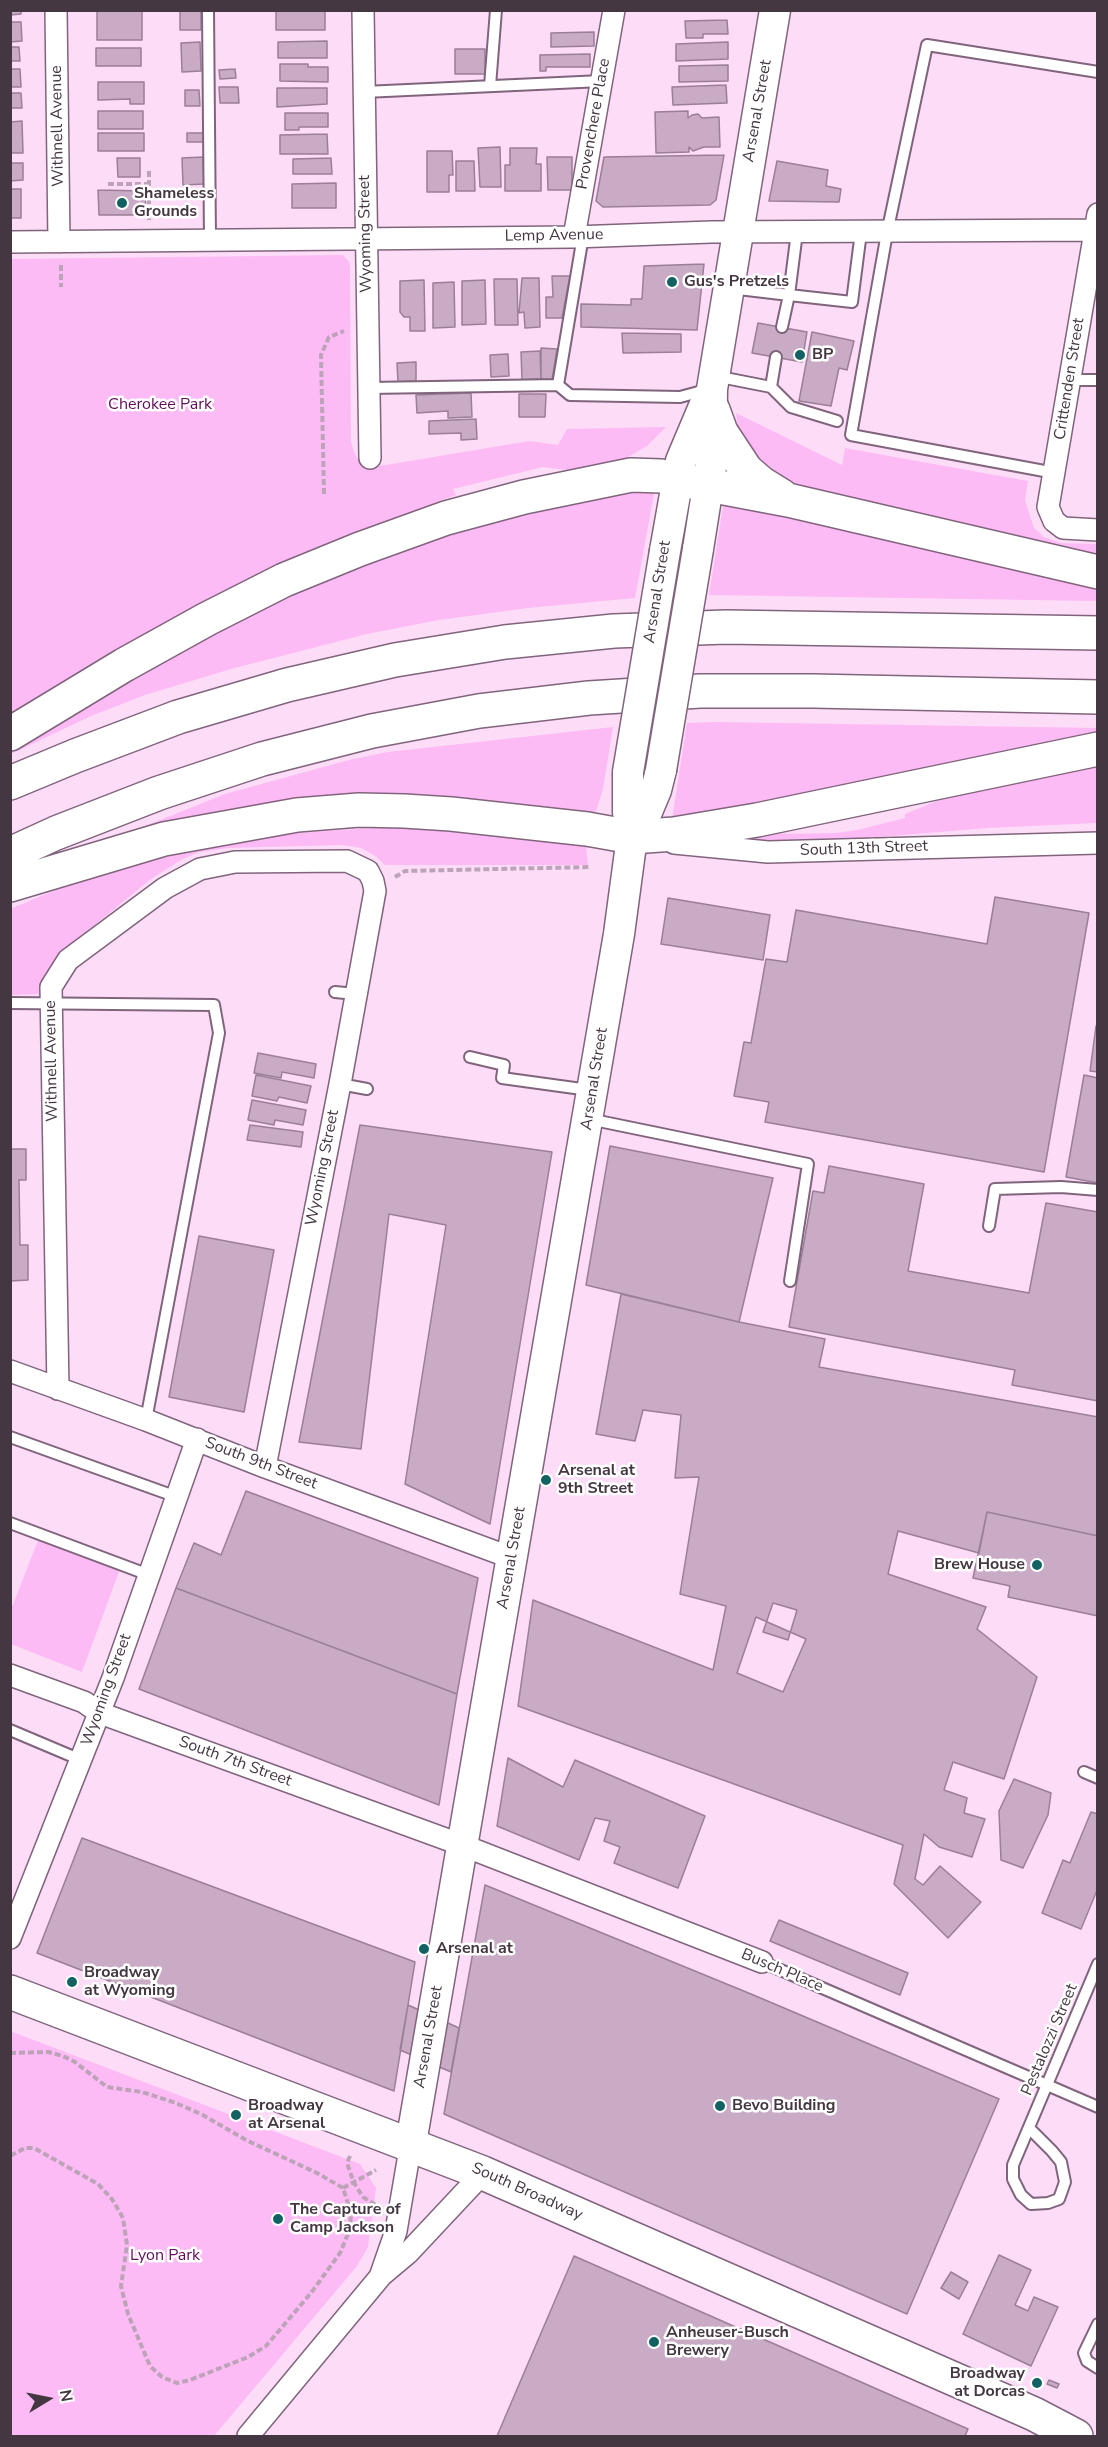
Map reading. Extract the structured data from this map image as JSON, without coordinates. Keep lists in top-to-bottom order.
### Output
{
  "streets": {
    "main road": ["Arsenal Street", "South Broadway"],
    "street": [
      "Provenchere Place",
      "Withnell Avenue",
      "Wyoming Street",
      "Lemp Avenue",
      "Crittenden Street",
      "South 13th Street",
      "South 9th Street",
      "South 7th Street",
      "Busch Place"
    ],
    "lane": ["Pestalozzi Street"]
  },
  "crossings": [
    ["Arsenal Street", "Lemp Avenue"],
    ["Arsenal Street", "South 13th Street"],
    ["Arsenal Street", "South 9th Street"],
    ["Arsenal Street", "South 7th Street"],
    ["Arsenal Street", "Busch Place"],
    ["Arsenal Street", "South Broadway"],
    ["Provenchere Place", "Lemp Avenue"],
    ["Withnell Avenue", "Wyoming Street"],
    ["Withnell Avenue", "Lemp Avenue"],
    ["Withnell Avenue", "South 9th Street"],
    ["Wyoming Street", "Lemp Avenue"],
    ["Wyoming Street", "South 9th Street"],
    ["Wyoming Street", "South 7th Street"],
    ["Lemp Avenue", "Crittenden Street"],
    ["South 7th Street", "Busch Place"],
    ["Busch Place", "Pestalozzi Street"]
  ],
  "parks": ["Cherokee Park", "Lyon Park"],
  "places": [
    "Shameless Grounds",
    "Gus's Pretzels",
    "BP",
    "Arsenal at 9th Street",
    "Brew House",
    "Arsenal at",
    "Broadway at Wyoming",
    "Bevo Building",
    "Broadway at Arsenal",
    "The Capture of Camp Jackson",
    "Anheuser-Busch Brewery",
    "Broadway at Dorcas"
  ],
  "north": "right"
}
